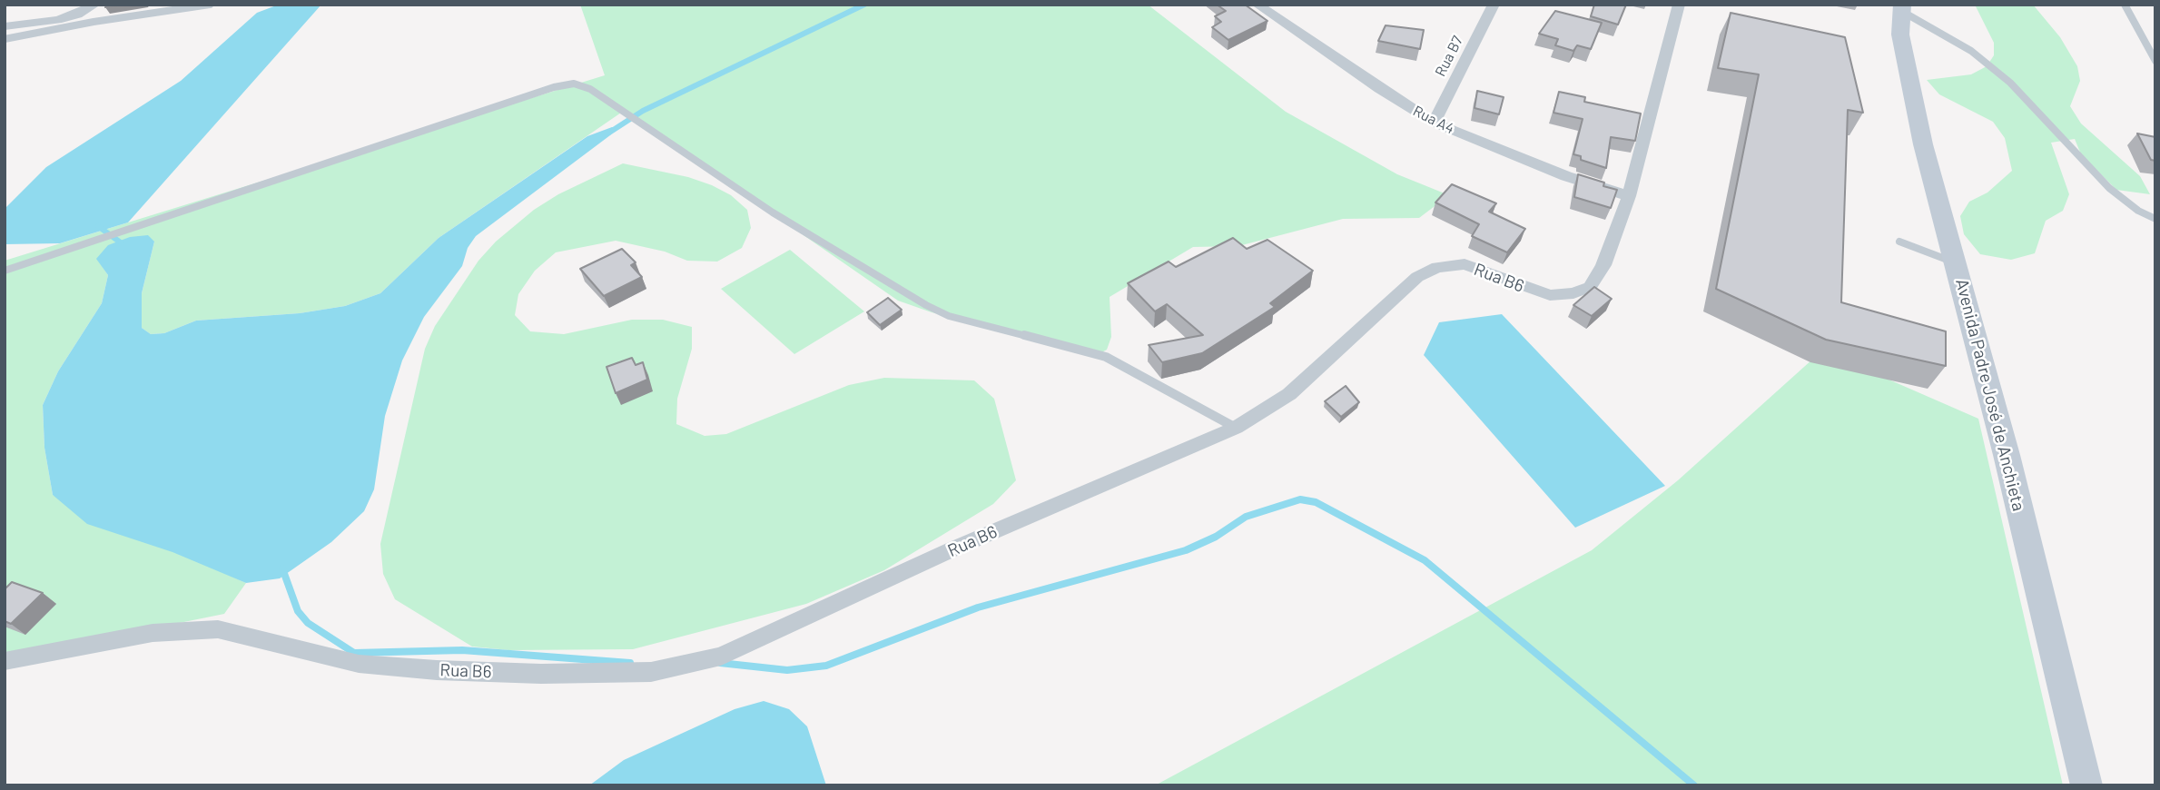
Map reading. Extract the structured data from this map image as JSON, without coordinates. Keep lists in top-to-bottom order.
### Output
{
  "streets": {
    "main road": ["Avenida Padre José de Anchieta"],
    "street": ["Rua B7", "Rua A4", "Rua B6"]
  },
  "crossings": [
    ["Rua B7", "Rua A4"],
    ["Rua A4", "Rua B6"]
  ]
}
